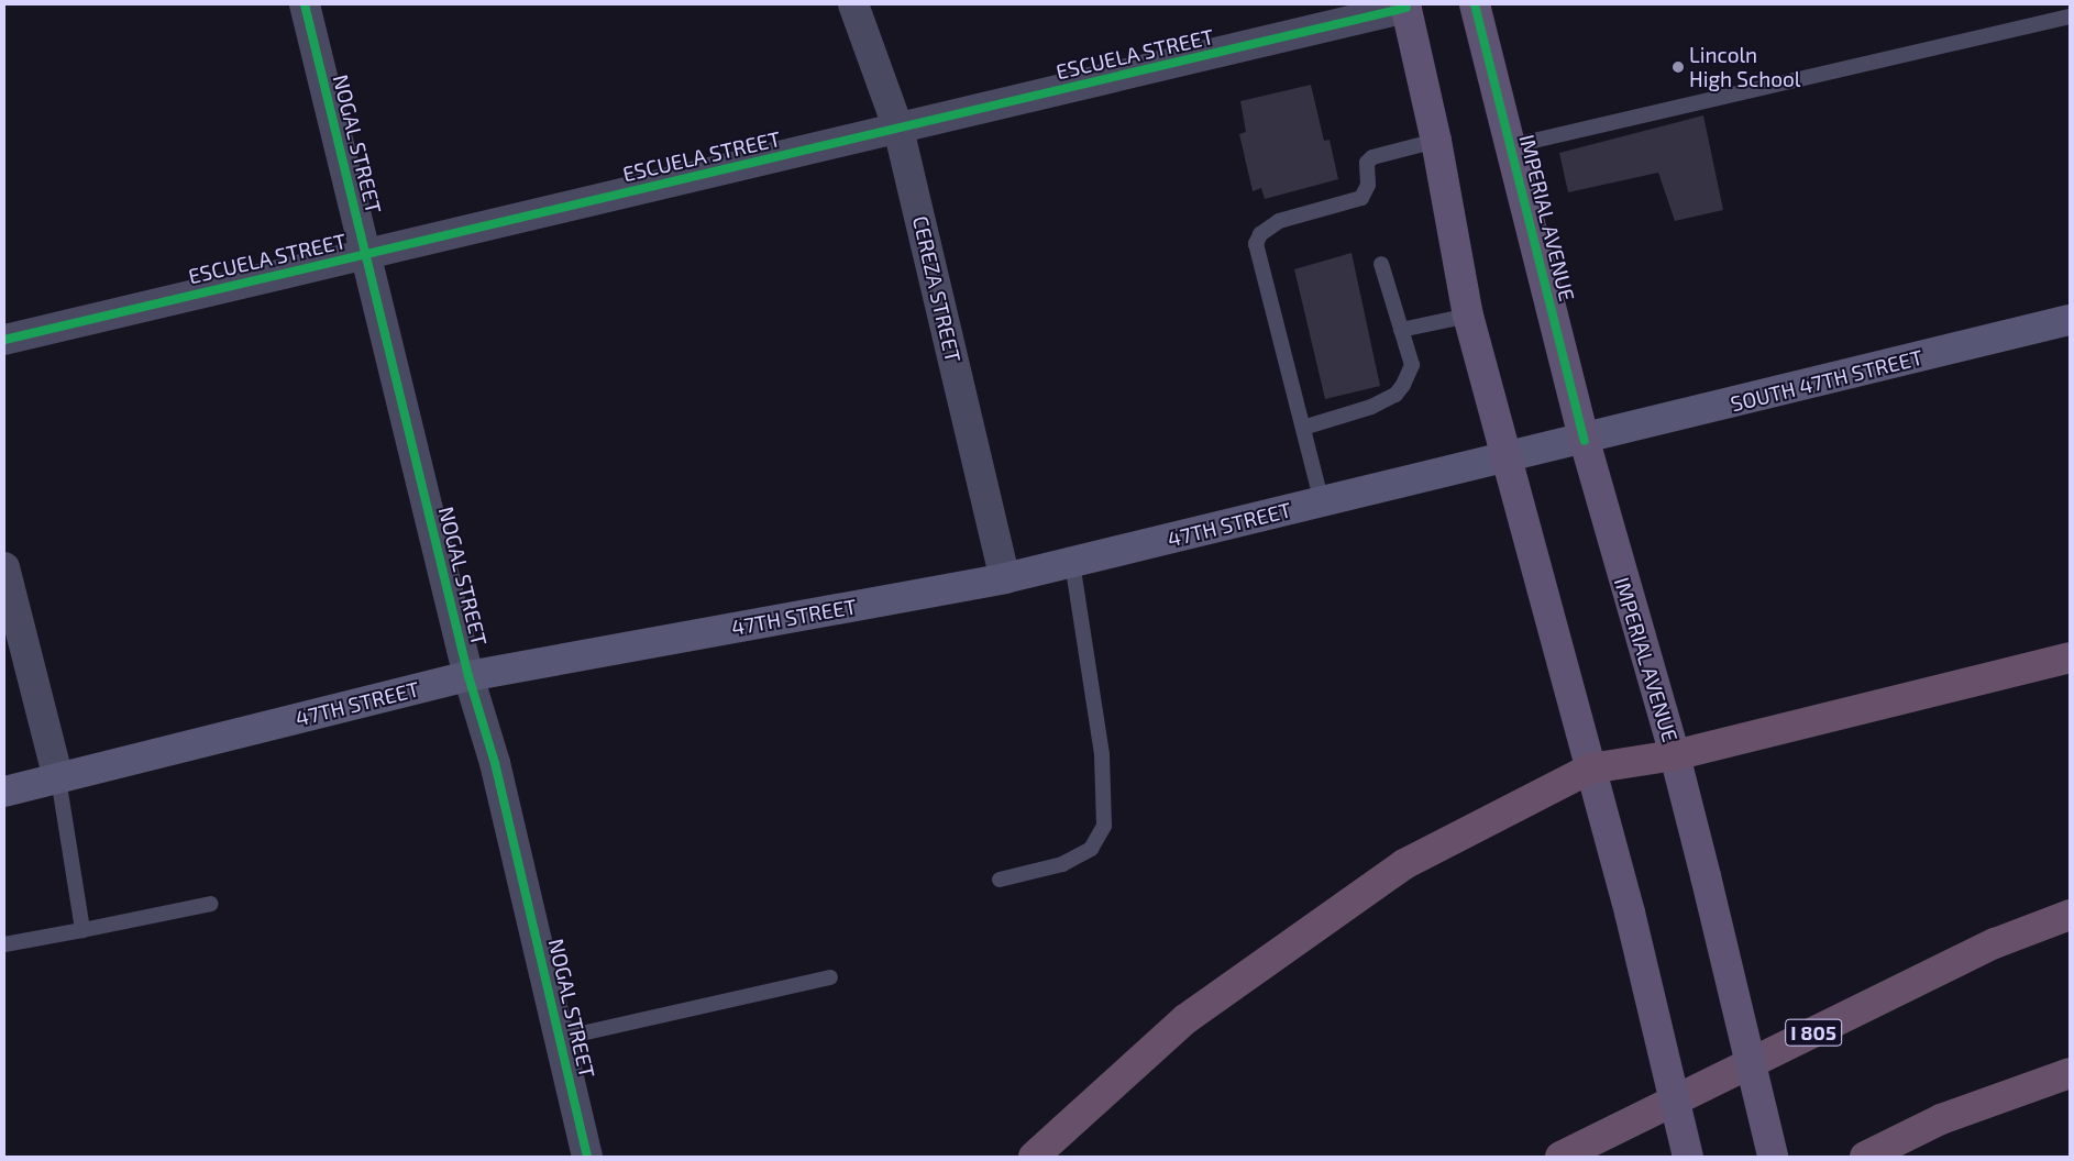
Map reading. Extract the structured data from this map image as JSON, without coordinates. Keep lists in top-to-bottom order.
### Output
{
  "streets": {
    "highway": ["I 805"],
    "main road": ["IMPERIAL AVENUE", "SOUTH 47TH STREET", "47TH STREET"],
    "street": ["ESCUELA STREET", "NOGAL STREET", "CEREZA STREET"]
  },
  "crossings": [
    ["ESCUELA STREET", "NOGAL STREET"],
    ["ESCUELA STREET", "CEREZA STREET"],
    ["NOGAL STREET", "47TH STREET"],
    ["IMPERIAL AVENUE", "SOUTH 47TH STREET"],
    ["IMPERIAL AVENUE", "47TH STREET"],
    ["CEREZA STREET", "47TH STREET"],
    ["SOUTH 47TH STREET", "47TH STREET"]
  ],
  "places": ["Lincoln High School"]
}
